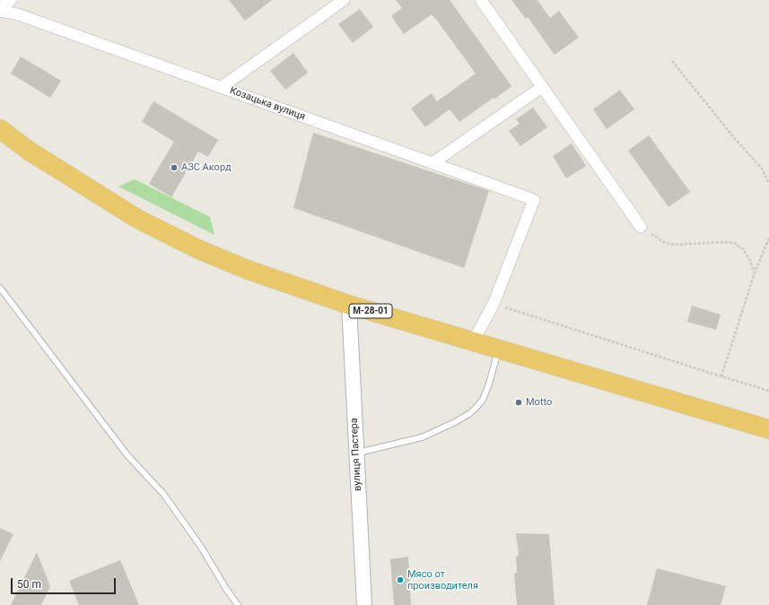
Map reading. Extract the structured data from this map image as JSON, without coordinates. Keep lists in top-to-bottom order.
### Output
{
  "streets": {
    "highway": ["М-28-01"],
    "street": ["Козацька вулиця", "вулиця Пастера"]
  },
  "crossings": [
    ["М-28-01", "вулиця Пастера"]
  ],
  "places": ["АЗС Акорд", "Motto", "Мясо от производителя"],
  "scale_bar": "50 m"
}
